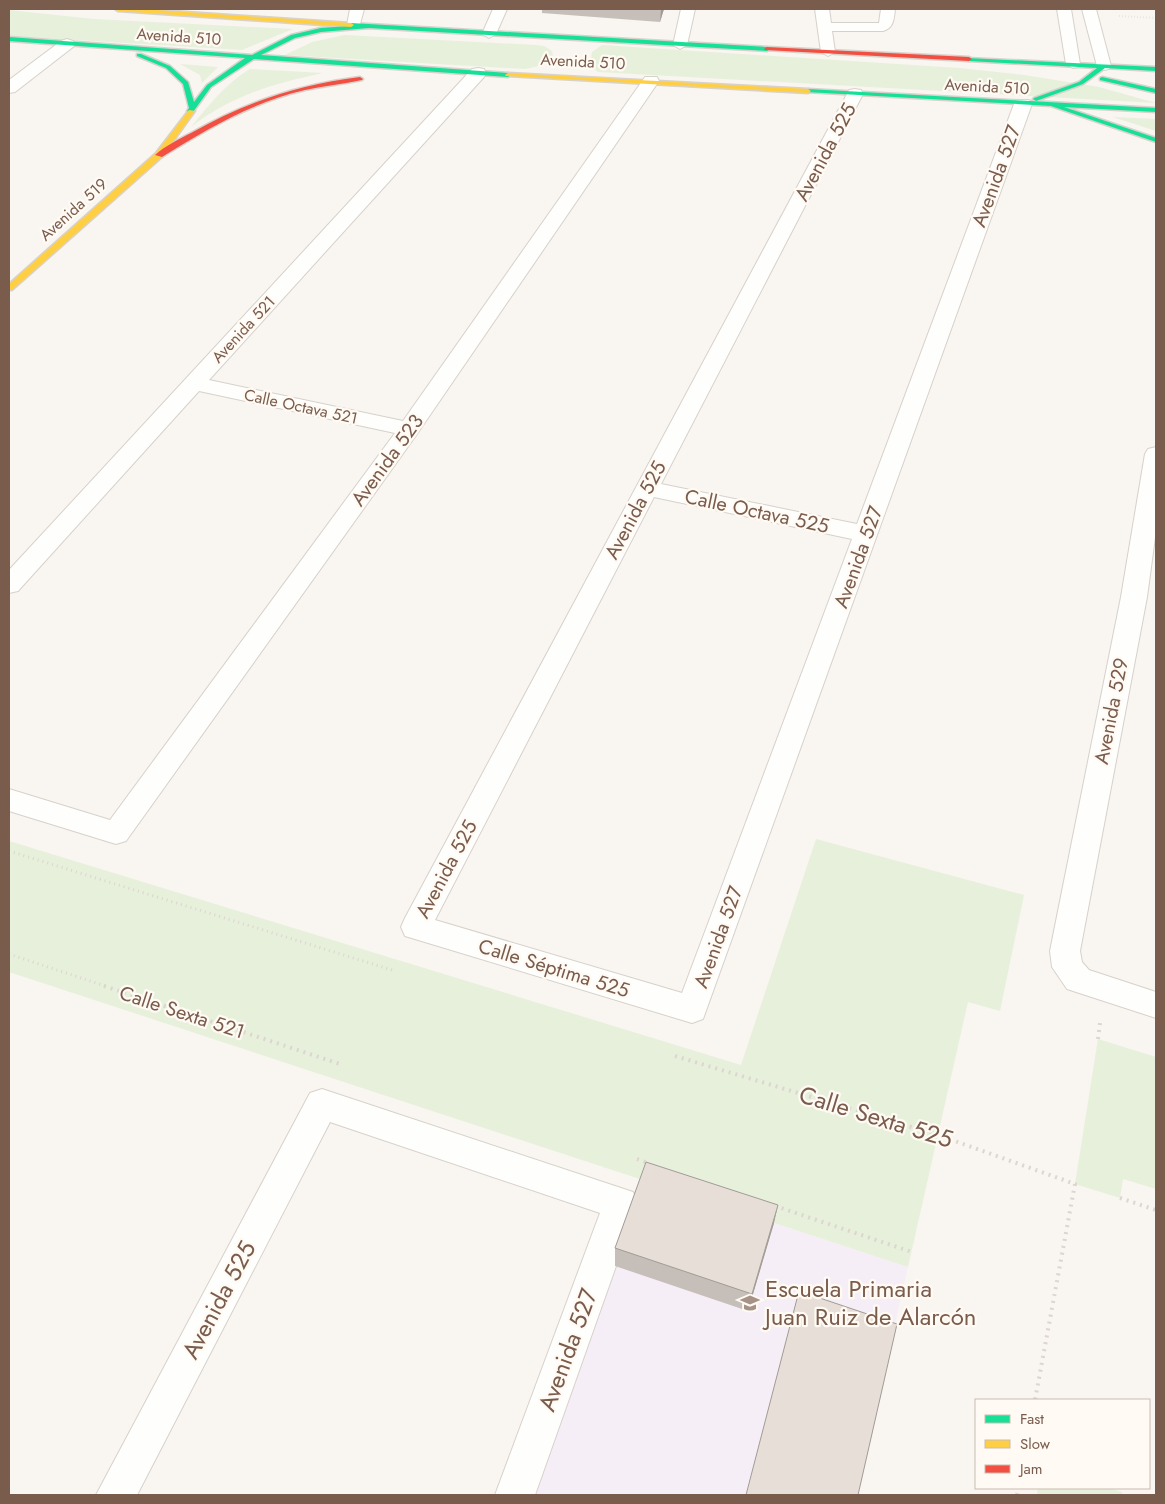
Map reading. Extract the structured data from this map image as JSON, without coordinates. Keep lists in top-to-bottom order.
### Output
{
  "streets": {
    "main road": ["Avenida 510", "Avenida 519"],
    "street": [
      "Avenida 525",
      "Avenida 527",
      "Avenida 521",
      "Calle Octava 521",
      "Avenida 523",
      "Calle Octava 525",
      "Avenida 529",
      "Calle Séptima 525"
    ],
    "path": ["Calle Sexta 521", "Calle Sexta 525"]
  },
  "crossings": [
    ["Avenida 510", "Avenida 525"],
    ["Avenida 510", "Avenida 527"],
    ["Avenida 510", "Avenida 521"],
    ["Avenida 510", "Avenida 523"],
    ["Avenida 525", "Avenida 527"],
    ["Avenida 525", "Calle Octava 525"],
    ["Avenida 525", "Calle Séptima 525"],
    ["Avenida 527", "Calle Octava 525"],
    ["Avenida 527", "Calle Séptima 525"],
    ["Avenida 521", "Calle Octava 521"],
    ["Calle Octava 521", "Avenida 523"]
  ],
  "places": {
    "school or university": ["Escuela Primaria Juan Ruiz de Alarcón"]
  },
  "legend": ["Fast", "Slow", "Jam"]
}
